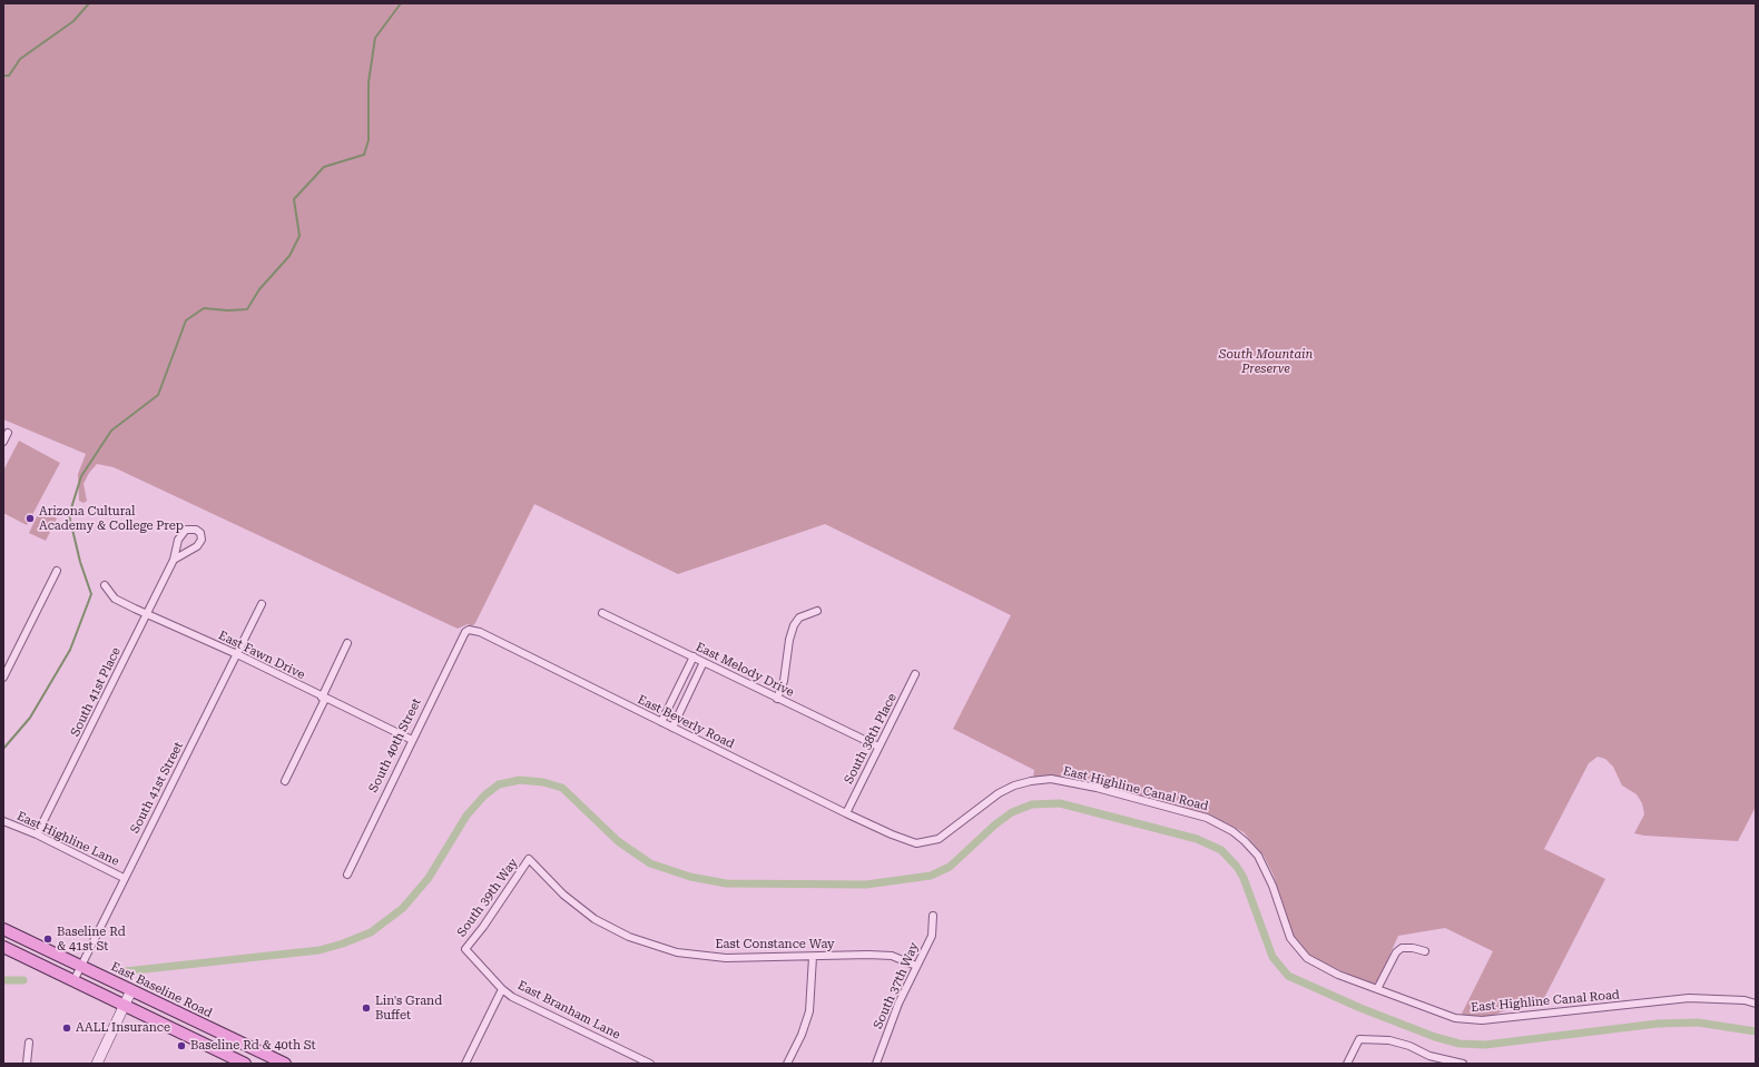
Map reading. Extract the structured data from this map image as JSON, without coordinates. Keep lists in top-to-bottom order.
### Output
{
  "streets": {
    "main road": ["East Baseline Road"],
    "street": [
      "East Fawn Drive",
      "East Melody Drive",
      "South 41st Place",
      "East Beverly Road",
      "South 38th Place",
      "South 40th Street",
      "South 41st Street",
      "East Highline Canal Road",
      "East Highline Lane",
      "South 39th Way",
      "East Constance Way",
      "South 37th Way",
      "East Branham Lane"
    ]
  },
  "crossings": [
    ["East Fawn Drive", "South 41st Place"],
    ["East Fawn Drive", "South 40th Street"],
    ["East Fawn Drive", "South 41st Street"],
    ["East Melody Drive", "South 38th Place"],
    ["South 41st Place", "East Highline Lane"],
    ["East Beverly Road", "South 38th Place"],
    ["East Beverly Road", "South 40th Street"],
    ["East Beverly Road", "East Highline Canal Road"],
    ["South 41st Street", "East Highline Lane"],
    ["South 41st Street", "East Baseline Road"],
    ["South 39th Way", "East Constance Way"],
    ["South 39th Way", "East Branham Lane"],
    ["East Constance Way", "South 37th Way"]
  ],
  "parks": ["South Mountain Preserve"],
  "places": [
    "Arizona Cultural Academy & College Prep",
    "Baseline Rd & 41st St",
    "Lin's Grand Buffet",
    "AALL Insurance",
    "Baseline Rd & 40th St"
  ]
}
